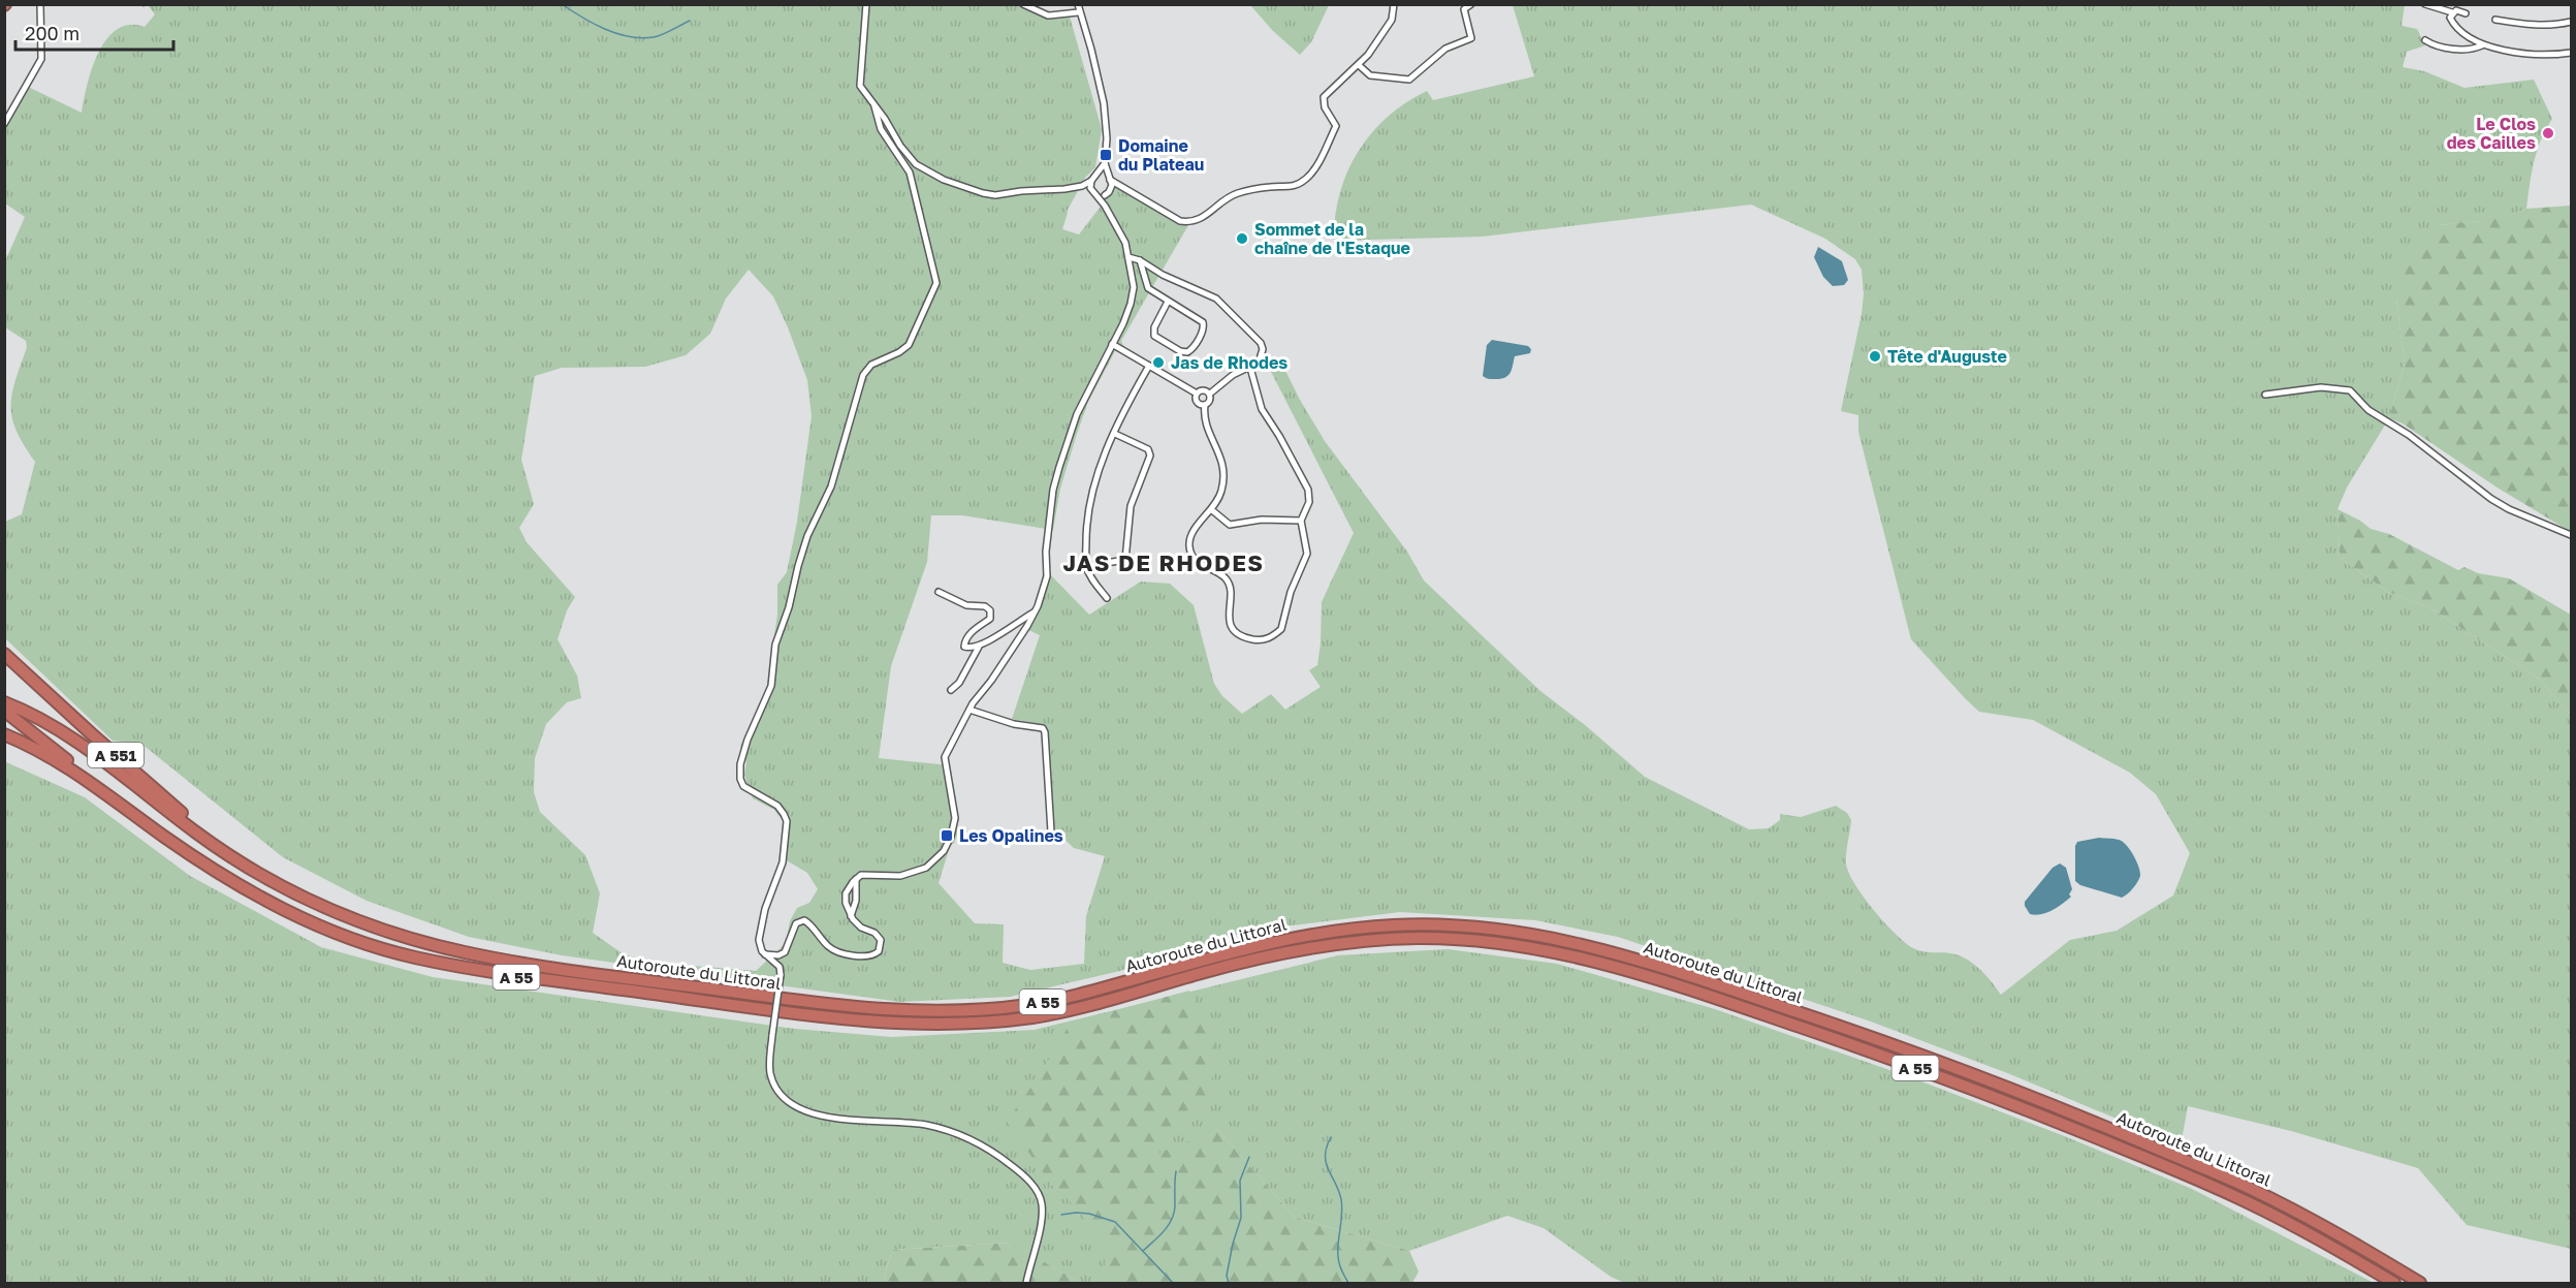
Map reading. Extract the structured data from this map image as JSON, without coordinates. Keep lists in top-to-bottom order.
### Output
{
  "streets": {
    "highway": ["A 551", "Autoroute du Littoral", "A 55"]
  },
  "crossings": [
    ["A 551", "Autoroute du Littoral"]
  ],
  "districts": ["JAS DE RHODES"],
  "places": {
    "other": [
      "Le Clos des Cailles",
      "Sommet de la chaîne de l'Estaque",
      "Tête d'Auguste",
      "Jas de Rhodes"
    ],
    "transit": ["Domaine du Plateau", "Les Opalines"]
  },
  "scale_bar": "200 m"
}
